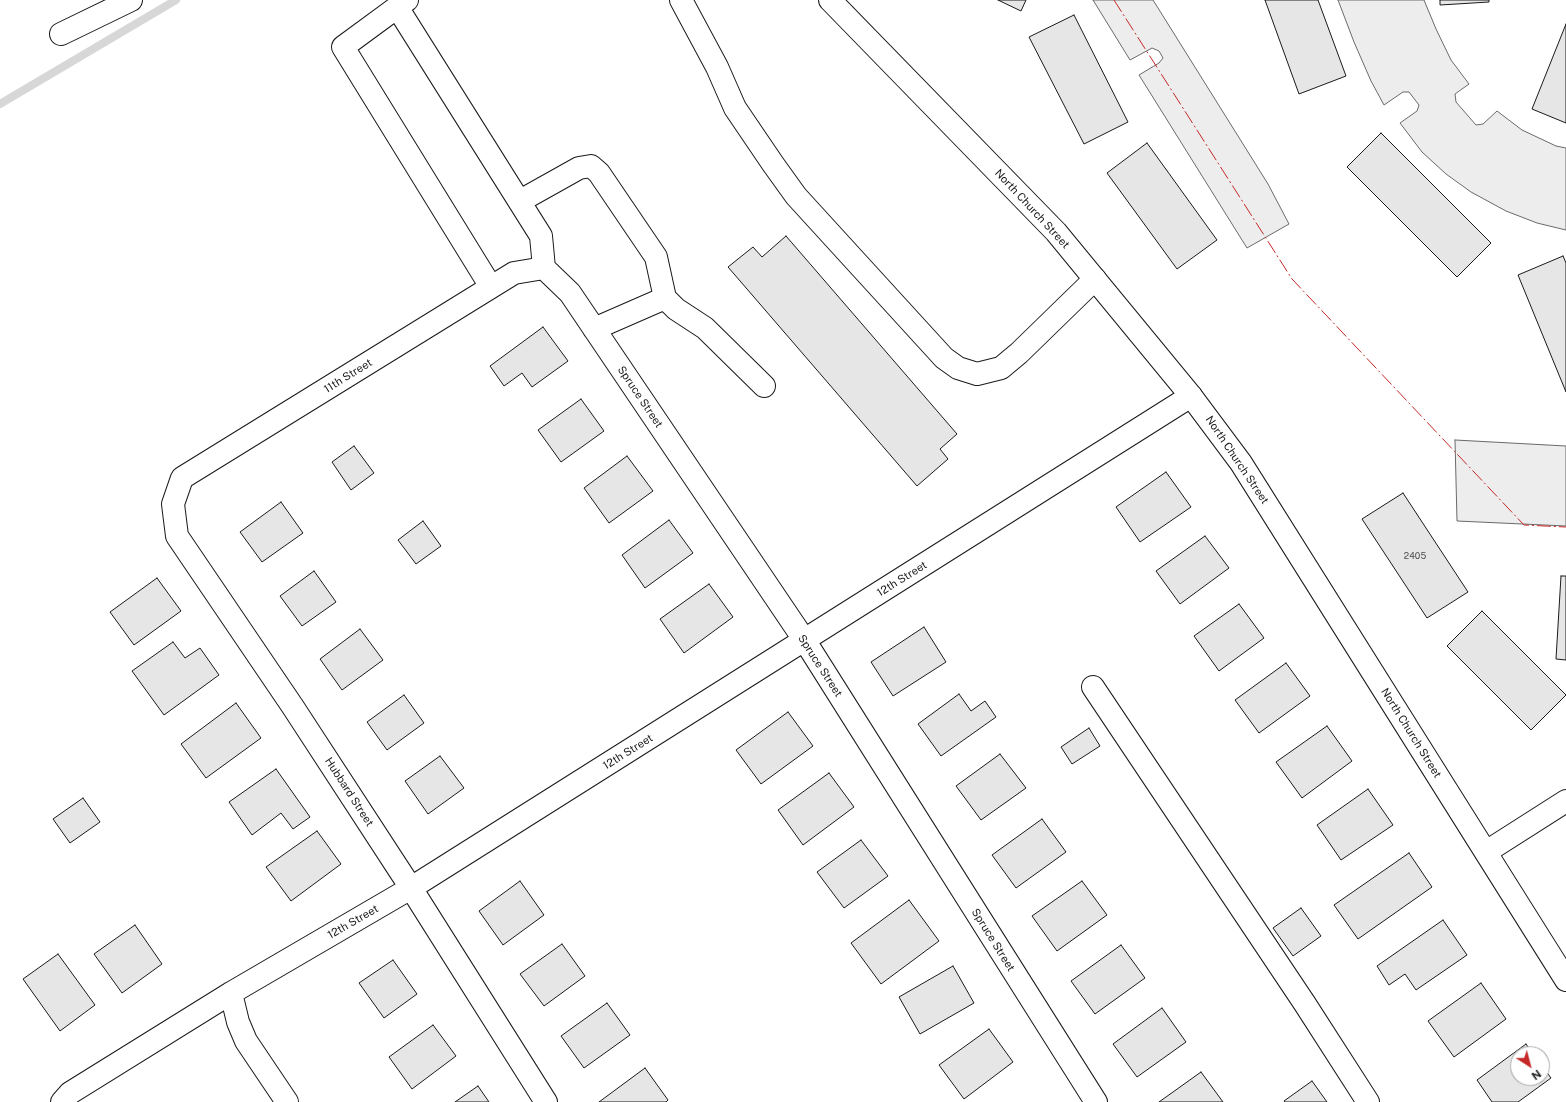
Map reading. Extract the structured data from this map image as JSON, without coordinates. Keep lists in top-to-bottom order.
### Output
{
  "streets": {
    "street": [
      "North Church Street",
      "11th Street",
      "Spruce Street",
      "12th Street",
      "Hubbard Street"
    ]
  },
  "crossings": [
    ["North Church Street", "12th Street"],
    ["11th Street", "Spruce Street"],
    ["11th Street", "Hubbard Street"],
    ["Spruce Street", "12th Street"],
    ["12th Street", "Hubbard Street"]
  ],
  "house_numbers": ["2405"],
  "north": "bottom right"
}
